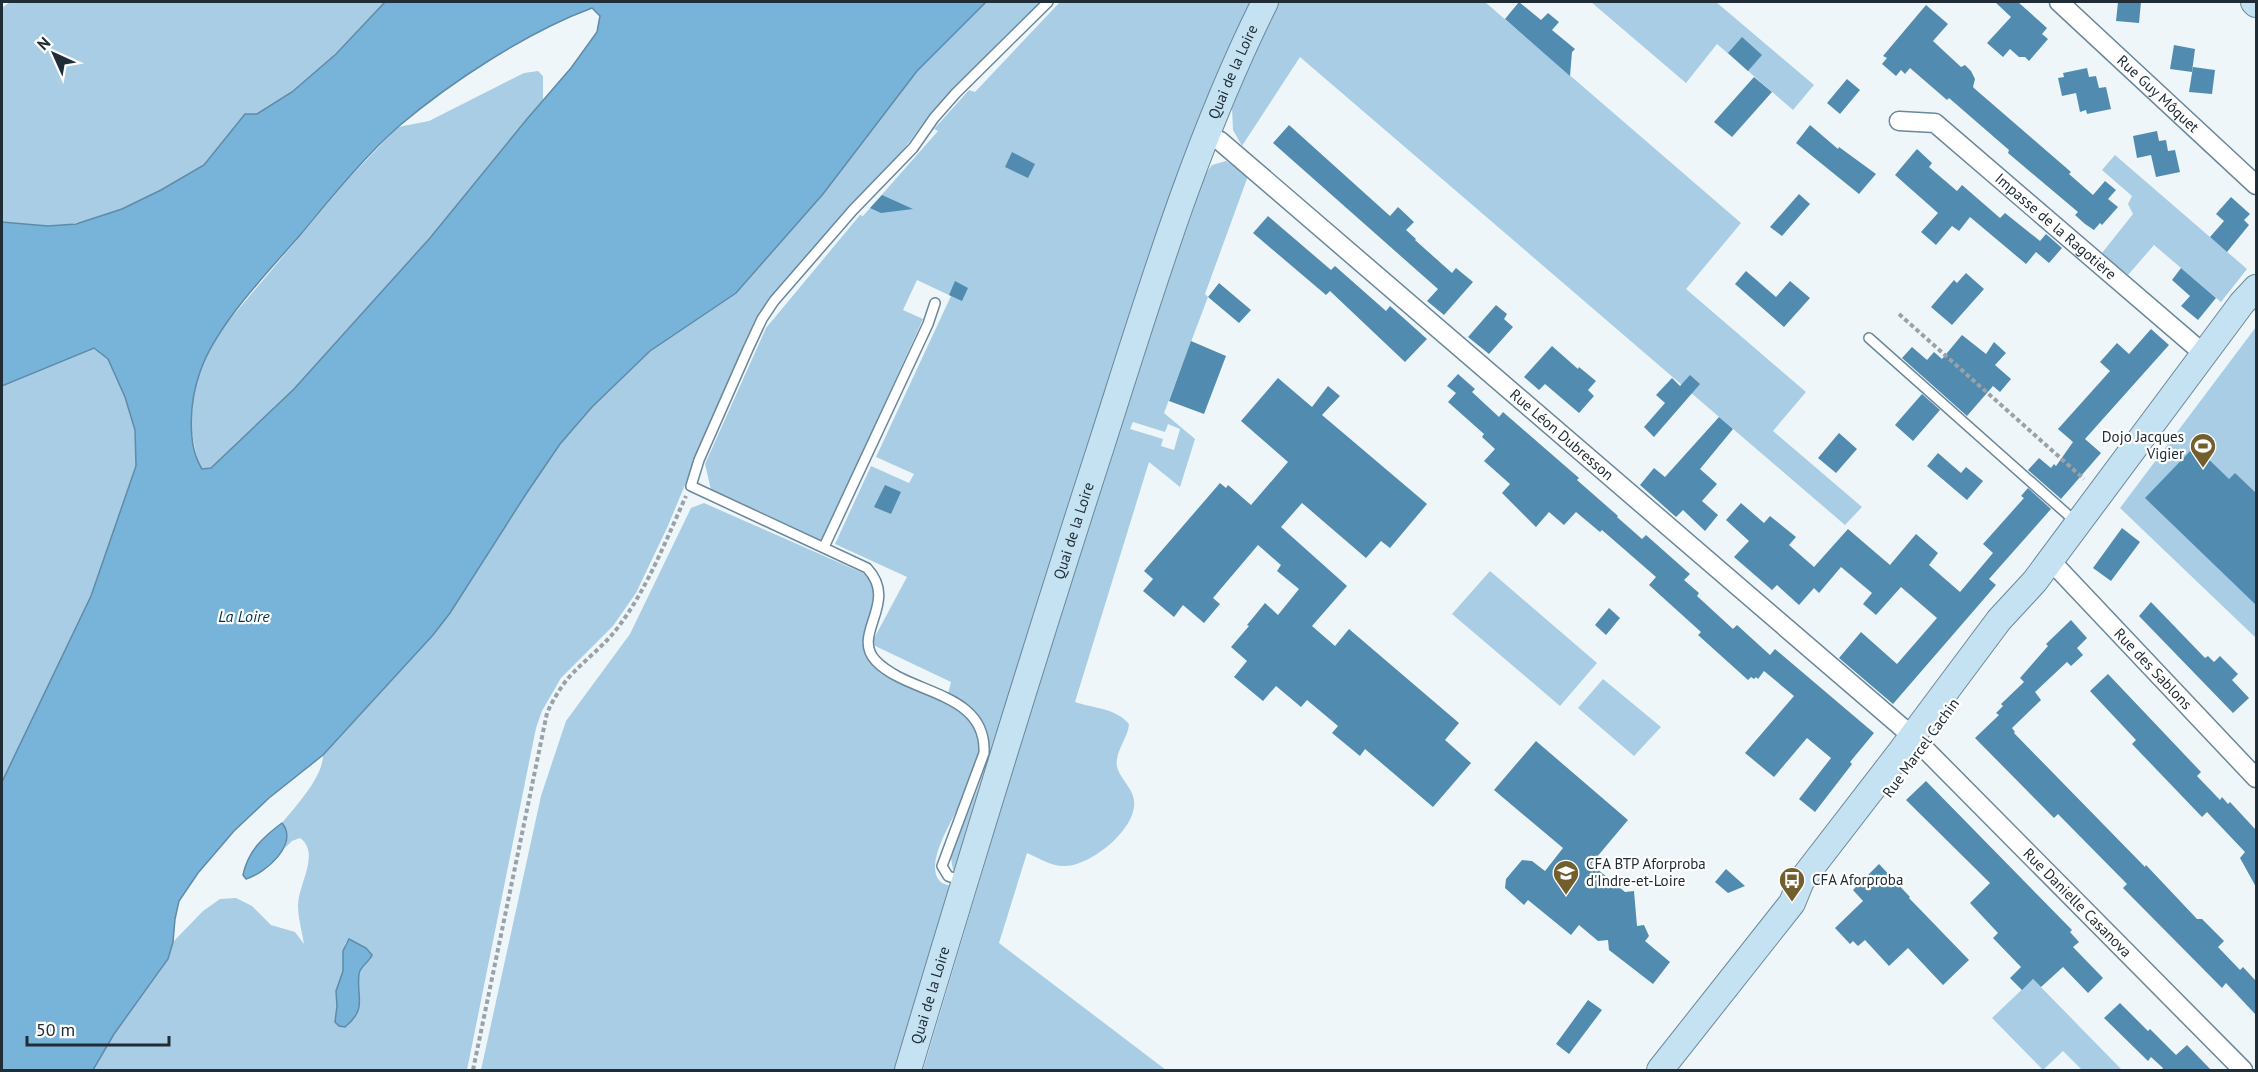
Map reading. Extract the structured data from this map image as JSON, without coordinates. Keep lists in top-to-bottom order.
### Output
{
  "streets": {
    "main road": ["Quai de la Loire", "Rue Marcel Cachin"],
    "street": [
      "Rue Guy Môquet",
      "Impasse de la Ragotière",
      "Rue Léon Dubresson",
      "Rue des Sablons",
      "Rue Danielle Casanova"
    ]
  },
  "crossings": [
    ["Quai de la Loire", "Rue Léon Dubresson"],
    ["Impasse de la Ragotière", "Rue Marcel Cachin"],
    ["Rue Léon Dubresson", "Rue Marcel Cachin"],
    ["Rue Léon Dubresson", "Rue Danielle Casanova"],
    ["Rue des Sablons", "Rue Marcel Cachin"],
    ["Rue Marcel Cachin", "Rue Danielle Casanova"]
  ],
  "water": ["La Loire"],
  "places": {
    "sports": ["Dojo Jacques Vigier"],
    "school or university": ["CFA BTP Aforproba d'Indre-et-Loire"],
    "bus stop": ["CFA Aforproba"]
  },
  "scale_bar": "50 m",
  "north": "top left"
}
